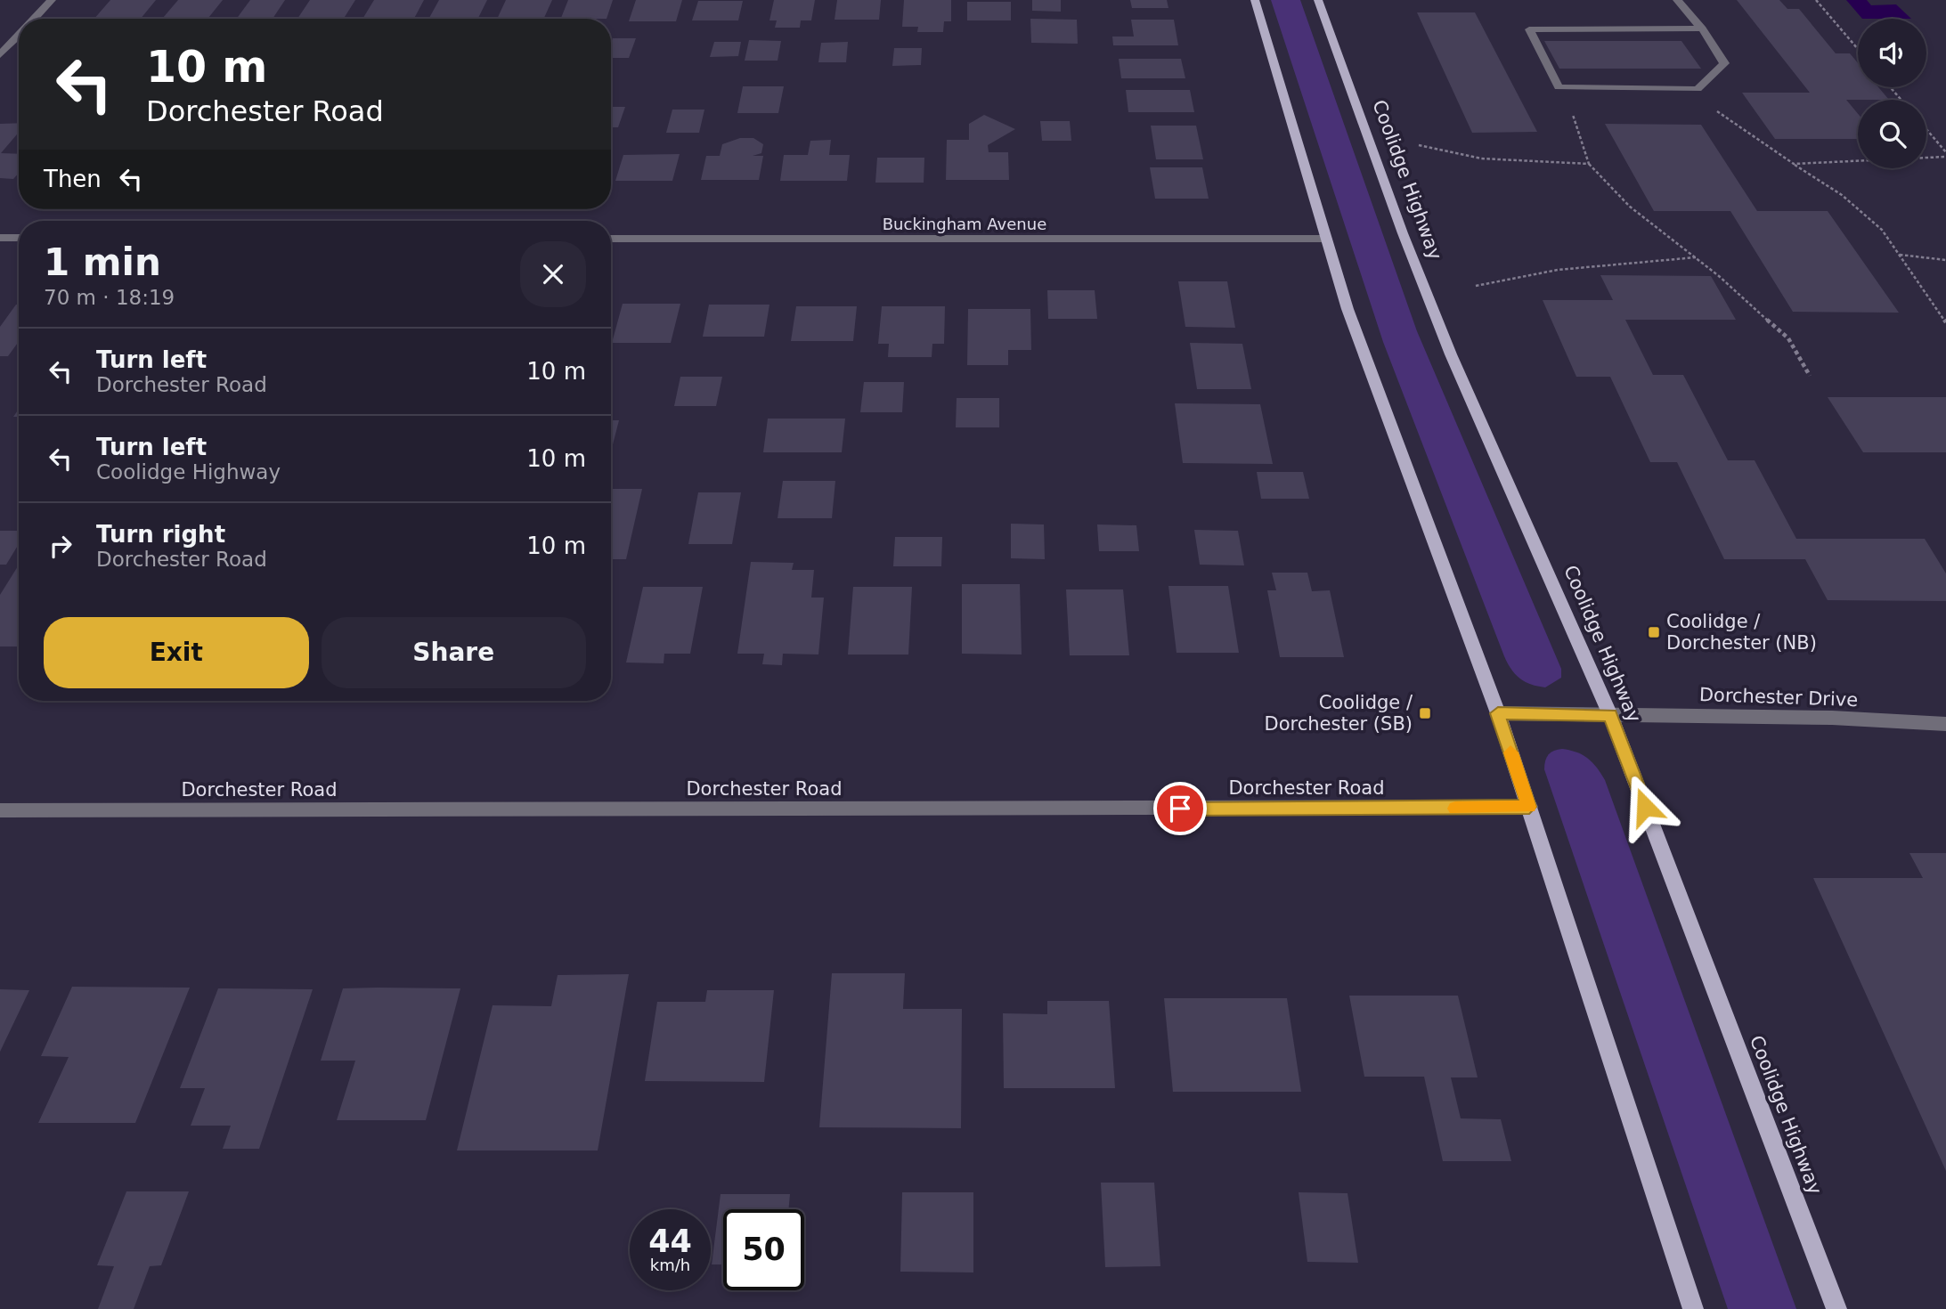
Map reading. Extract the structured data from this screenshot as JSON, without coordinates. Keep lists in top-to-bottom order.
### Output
{
  "streets": {
    "main road": ["Coolidge Highway"],
    "street": ["Buckingham Avenue", "Dorchester Drive", "Dorchester Road"]
  },
  "crossings": [
    ["Coolidge Highway", "Dorchester Drive"]
  ],
  "places": {
    "transit": ["Coolidge / Dorchester (NB)", "Coolidge / Dorchester (SB)"]
  },
  "page": {
    "turn": ["10 m", "Dorchester Road"],
    "then": "Then",
    "heading": ["1 min", "70 m · 18:19"],
    "list": [
      {
        "name": "Turn left",
        "note": "Dorchester Road",
        "value": "10 m"
      },
      {
        "name": "Turn left",
        "note": "Coolidge Highway",
        "value": "10 m"
      },
      {
        "name": "Turn right",
        "note": "Dorchester Road",
        "value": "10 m"
      }
    ],
    "buttons": ["Exit", "Share"],
    "speed": "44 km/h",
    "limit": "50"
  }
}
